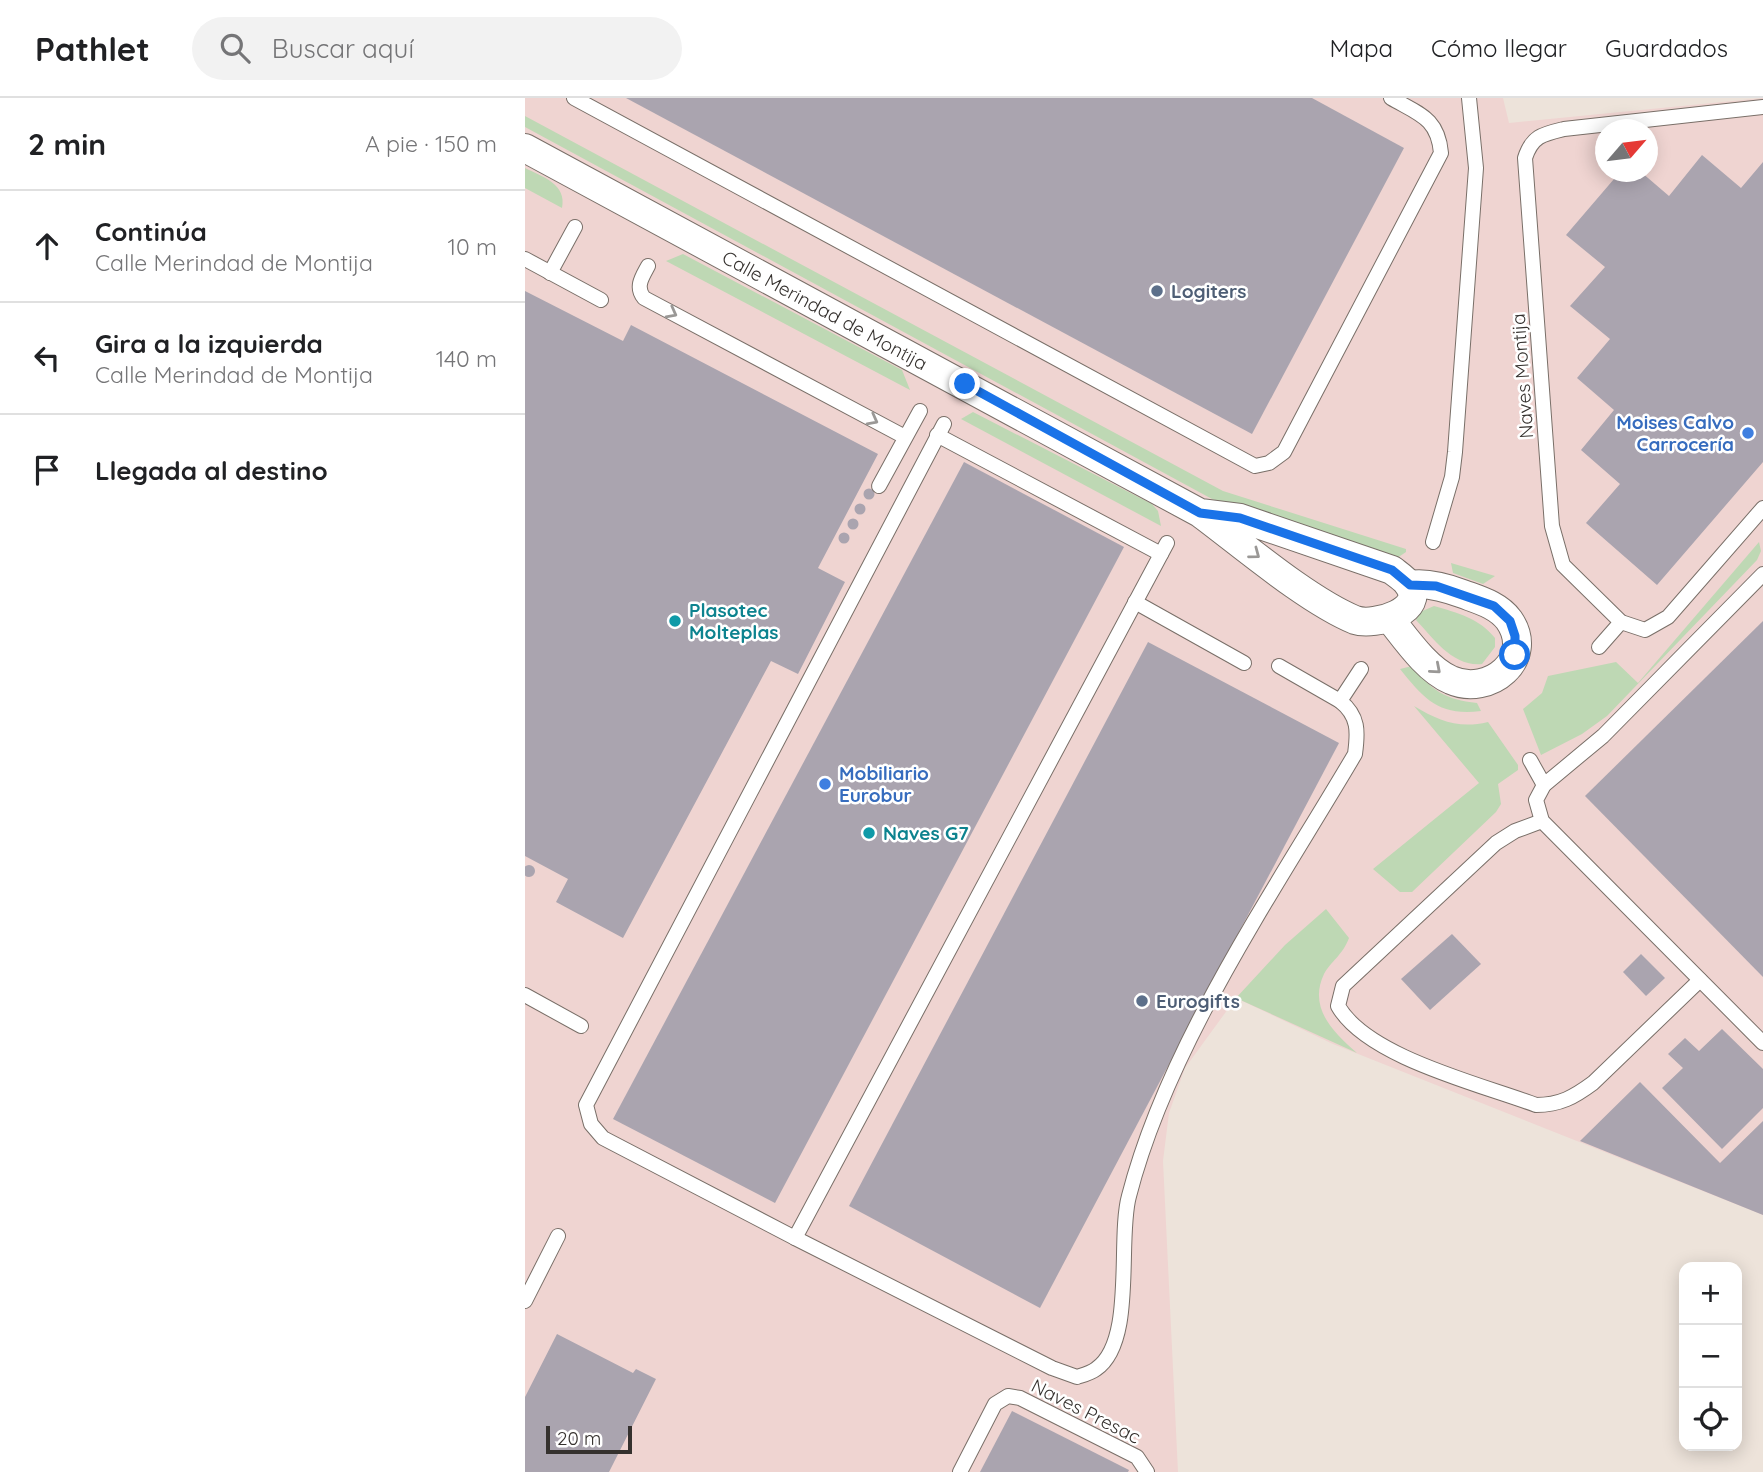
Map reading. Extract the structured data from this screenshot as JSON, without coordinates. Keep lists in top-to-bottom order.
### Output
{
  "streets": {
    "street": ["Calle Merindad de Montija"],
    "lane": ["Naves Montija", "Naves Presac"]
  },
  "places": [
    "Logiters",
    "Moises Calvo Carrocería",
    "Plasotec Molteplas",
    "Mobiliario Eurobur",
    "Naves G7",
    "Eurogifts"
  ],
  "scale_bar": "20 m",
  "north": "top right",
  "page": {
    "header": "Pathlet",
    "search": "Buscar aquí",
    "nav": ["Mapa", "Cómo llegar", "Guardados"],
    "heading": ["2 min", "A pie · 150 m"],
    "list": [
      ["Continúa", "Calle Merindad de Montija", "10 m"],
      ["Gira a la izquierda", "Calle Merindad de Montija", "140 m"],
      "Llegada al destino"
    ],
    "map_buttons": ["+", "−"],
    "scale": "20 m"
  }
}
